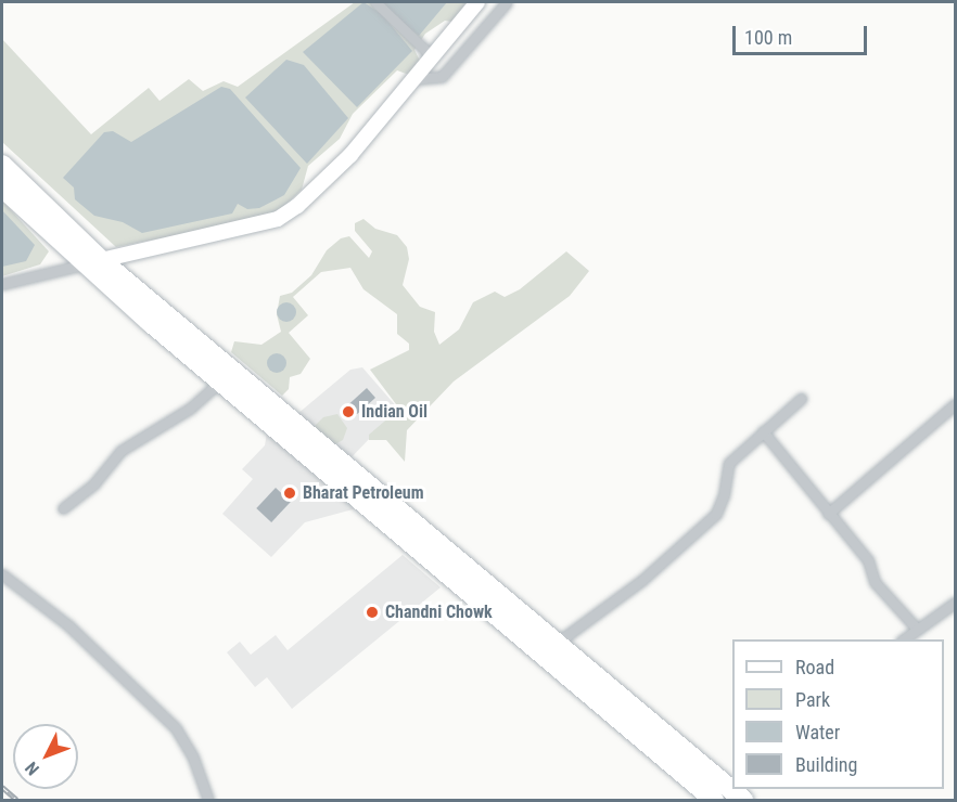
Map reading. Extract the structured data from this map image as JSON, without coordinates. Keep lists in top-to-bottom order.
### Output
{
  "places": ["Indian Oil", "Bharat Petroleum", "Chandni Chowk"],
  "legend": [
    "Road",
    "Park",
    "Water",
    "Building"
  ],
  "scale_bar": "100 m",
  "north": "bottom left"
}
